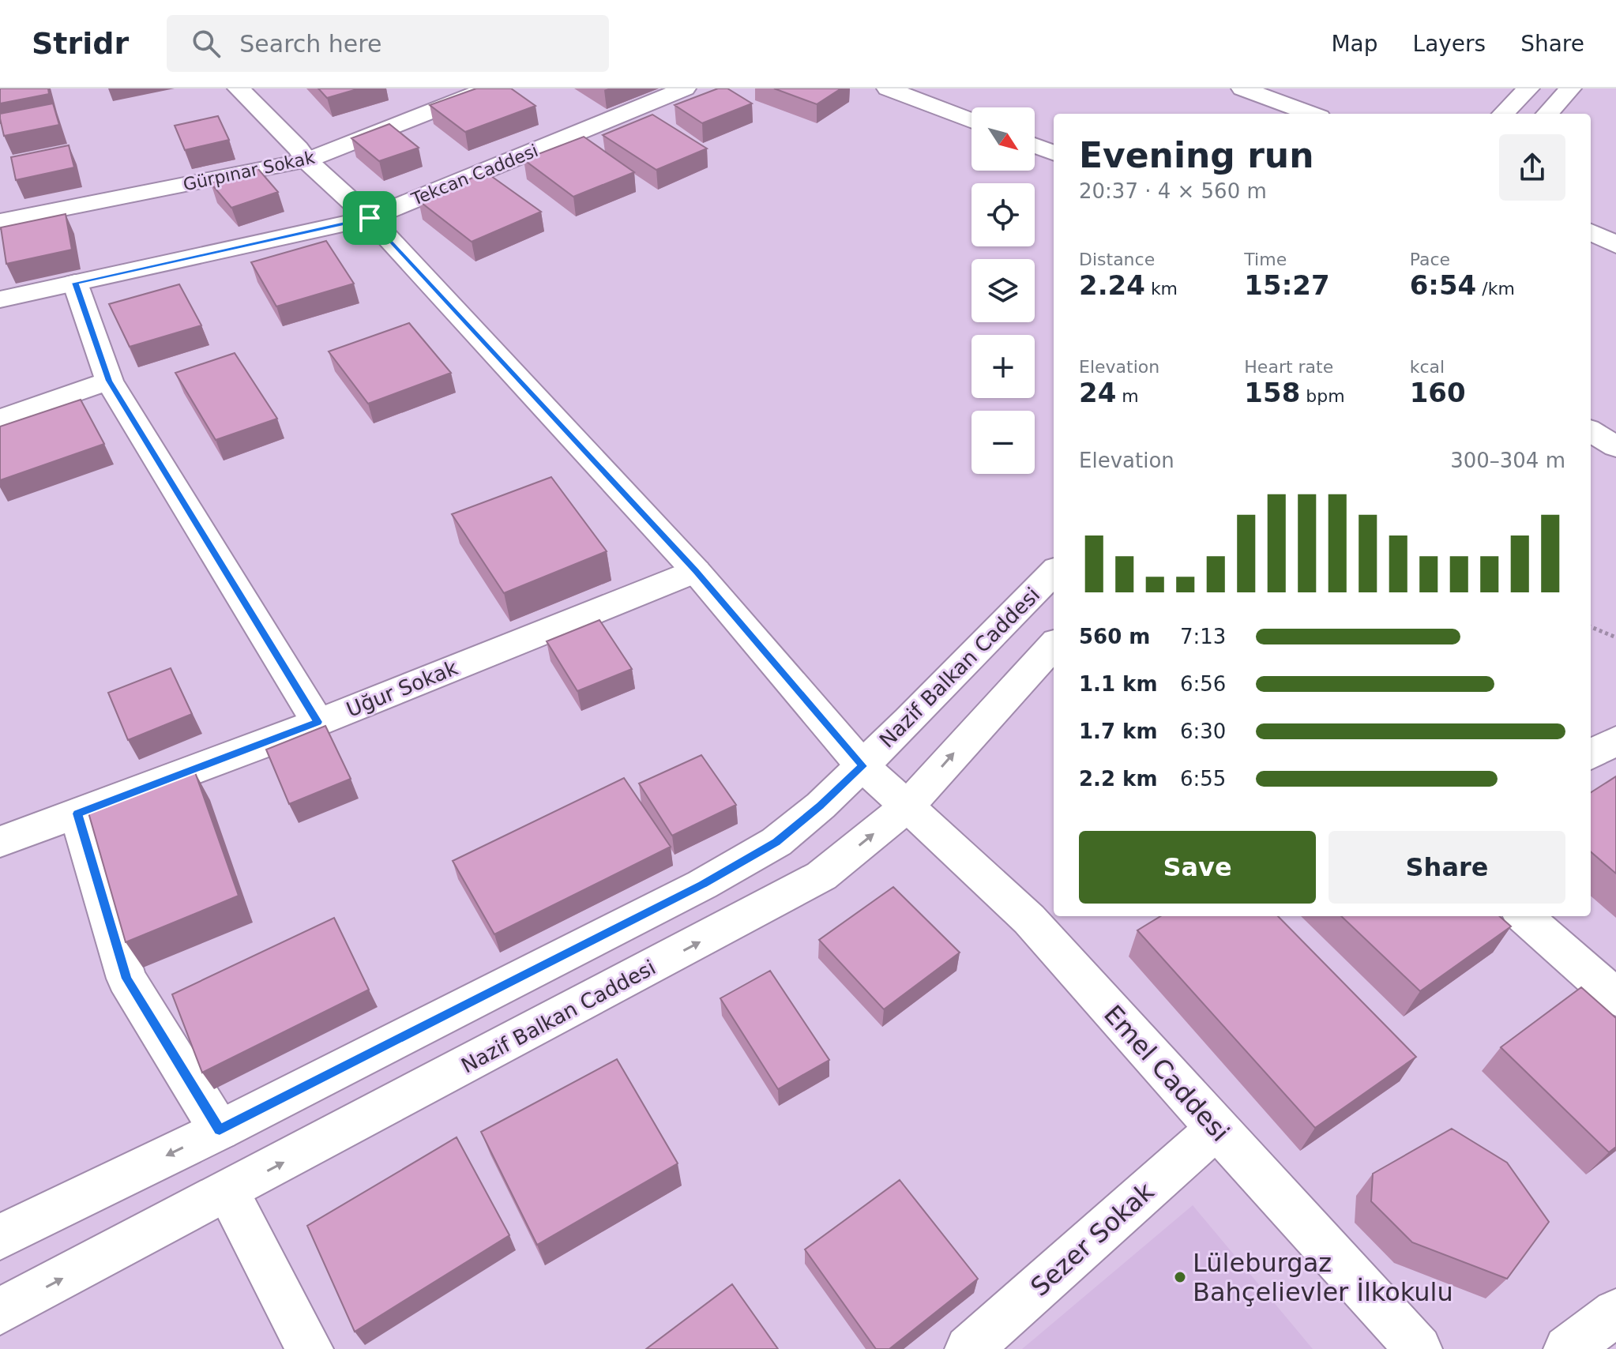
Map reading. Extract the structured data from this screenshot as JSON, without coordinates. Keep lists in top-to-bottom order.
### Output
{
  "streets": {
    "street": [
      "Gürpınar Sokak",
      "Tekcan Caddesi",
      "Nazif Balkan Caddesi",
      "Uğur Sokak",
      "Emel Caddesi",
      "Sezer Sokak"
    ]
  },
  "crossings": [
    ["Nazif Balkan Caddesi", "Emel Caddesi"],
    ["Emel Caddesi", "Sezer Sokak"]
  ],
  "places": ["Lüleburgaz Bahçelievler İlkokulu"],
  "north": "bottom right",
  "page": {
    "header": "Stridr",
    "search": "Search here",
    "nav": ["Map", "Layers", "Share"],
    "map_buttons": ["+", "−"],
    "heading": ["Evening run", "20:37 · 4 × 560 m"],
    "stats": [
      ["Distance", "2.24 km"],
      ["Time", "15:27"],
      ["Pace", "6:54 /km"],
      ["Elevation", "24 m"],
      ["Heart rate", "158 bpm"],
      ["kcal", "160"]
    ],
    "chart": ["Elevation", "300–304 m"],
    "list": [
      {
        "name": "560 m",
        "note": "7:13"
      },
      {
        "name": "1.1 km",
        "note": "6:56"
      },
      {
        "name": "1.7 km",
        "note": "6:30"
      },
      {
        "name": "2.2 km",
        "note": "6:55"
      }
    ],
    "buttons": ["Save", "Share"]
  }
}
